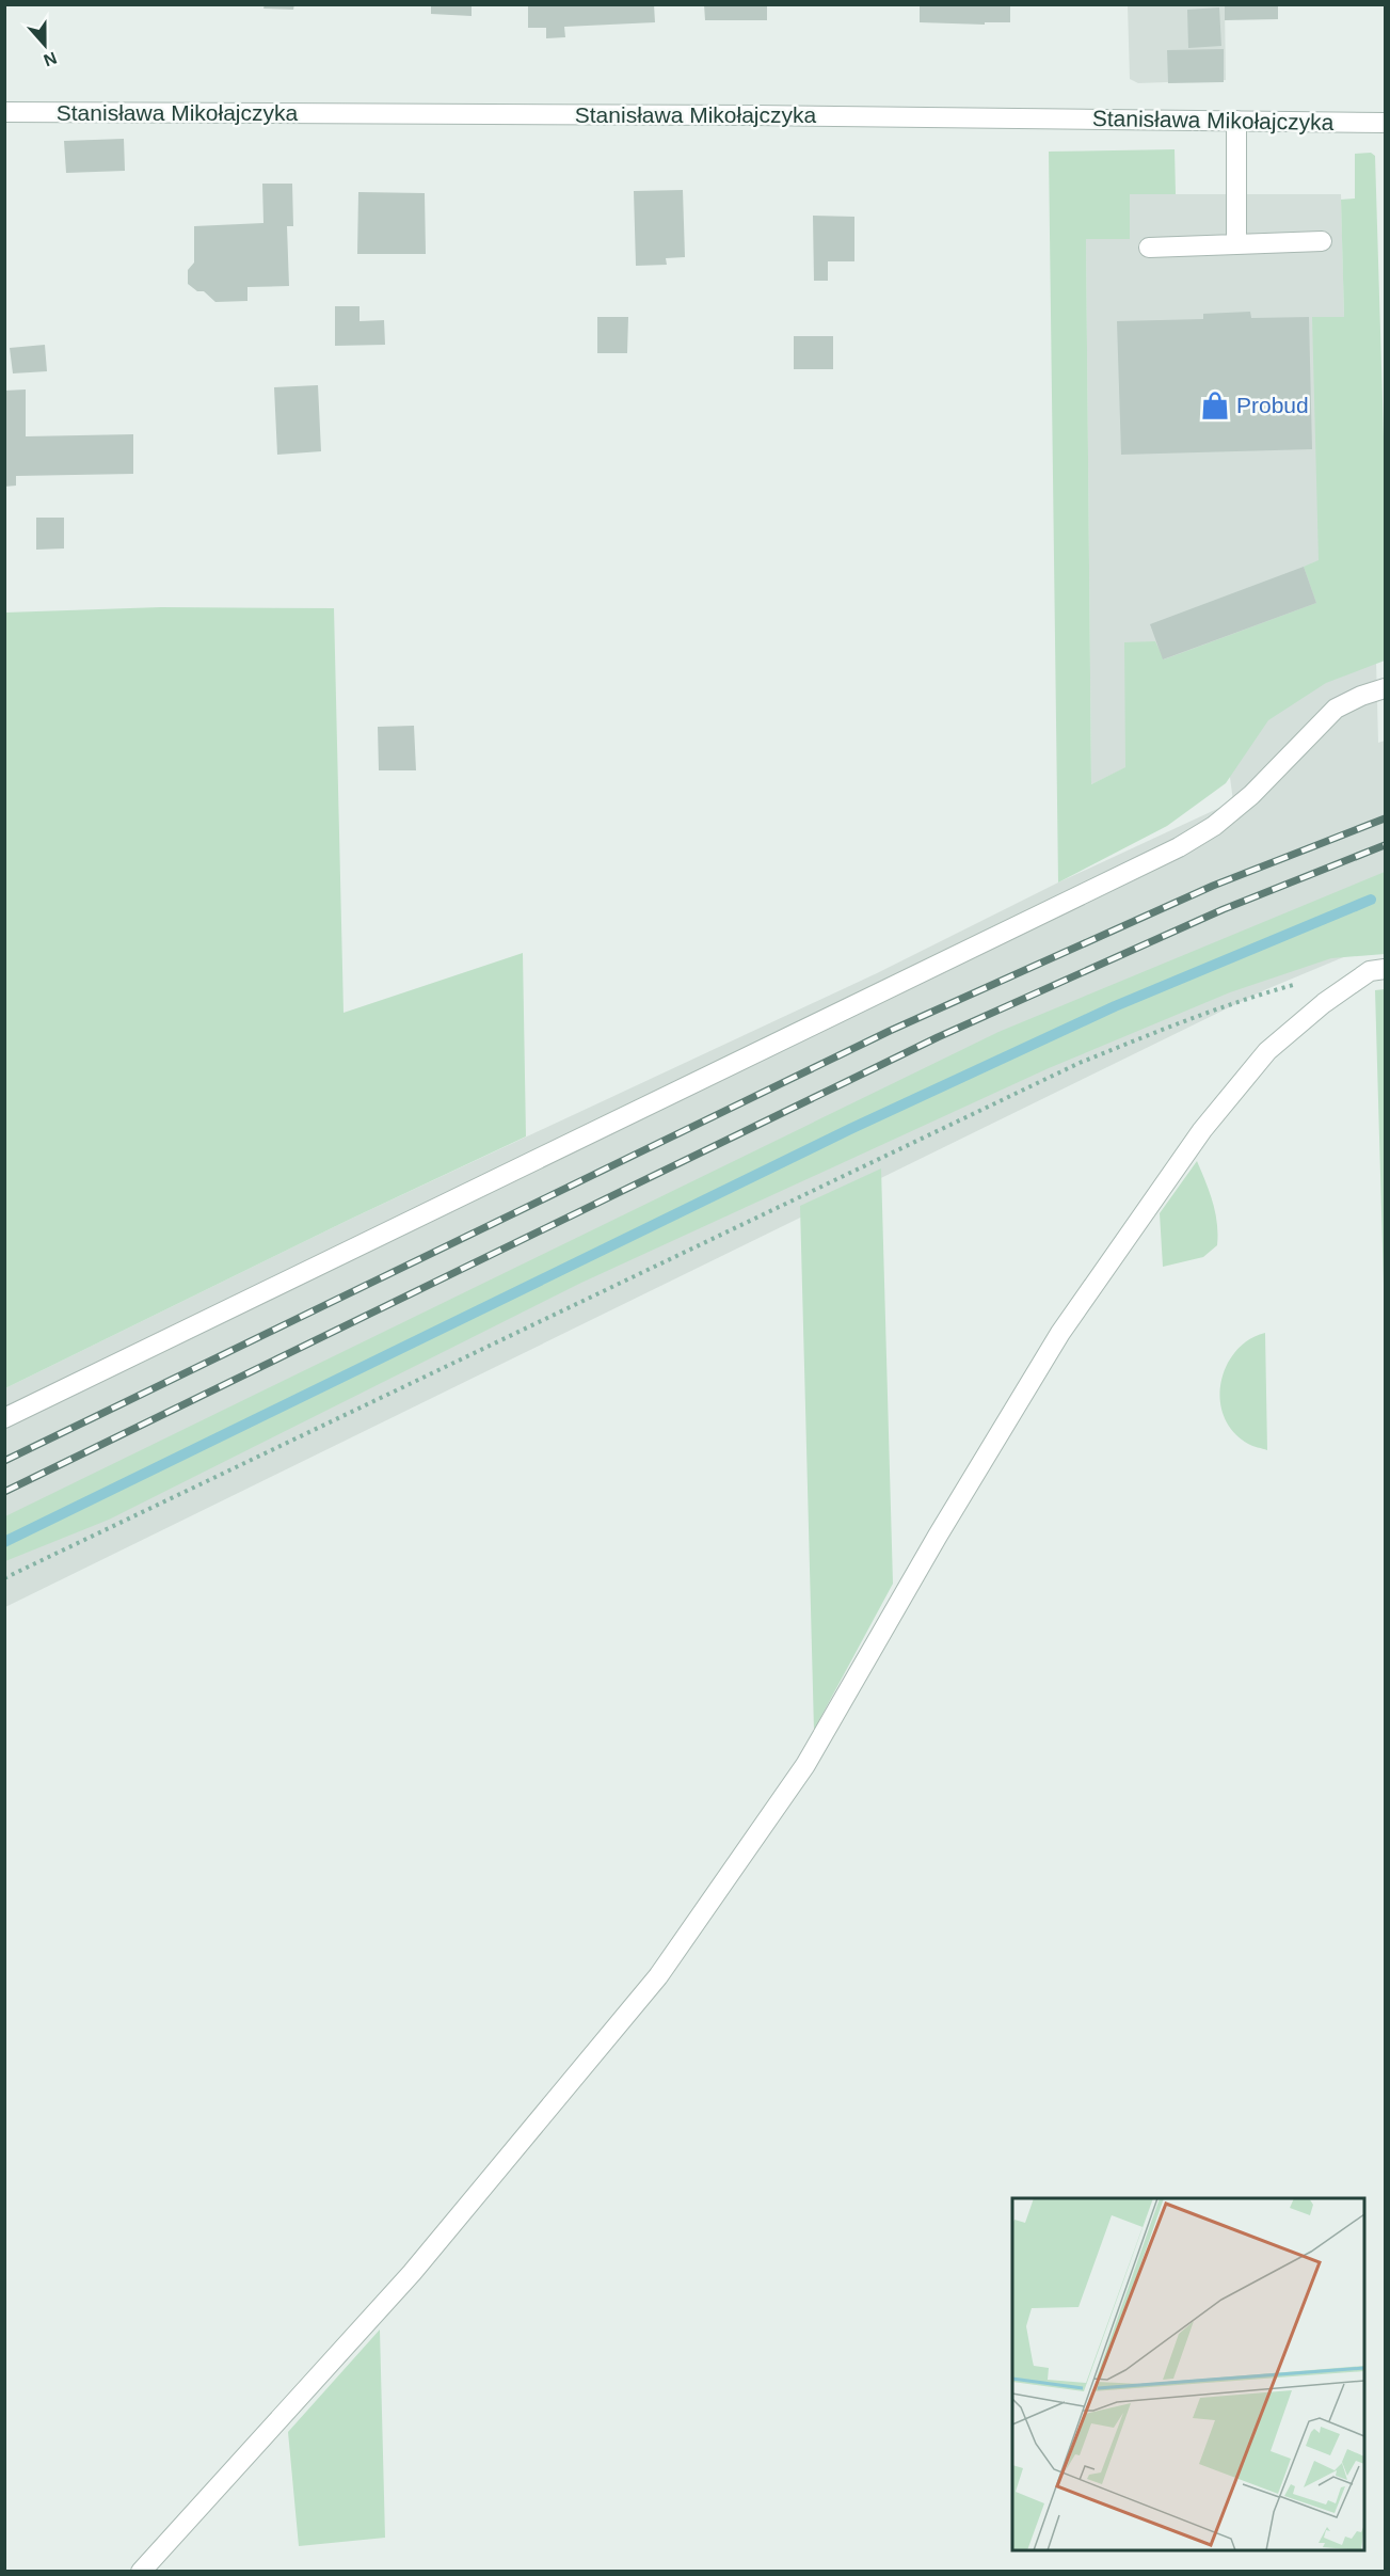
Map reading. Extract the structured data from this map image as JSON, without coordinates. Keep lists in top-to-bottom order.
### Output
{
  "streets": {
    "street": ["Stanisława Mikołajczyka"]
  },
  "places": {
    "shop": ["Probud"]
  },
  "north": "bottom"
}
